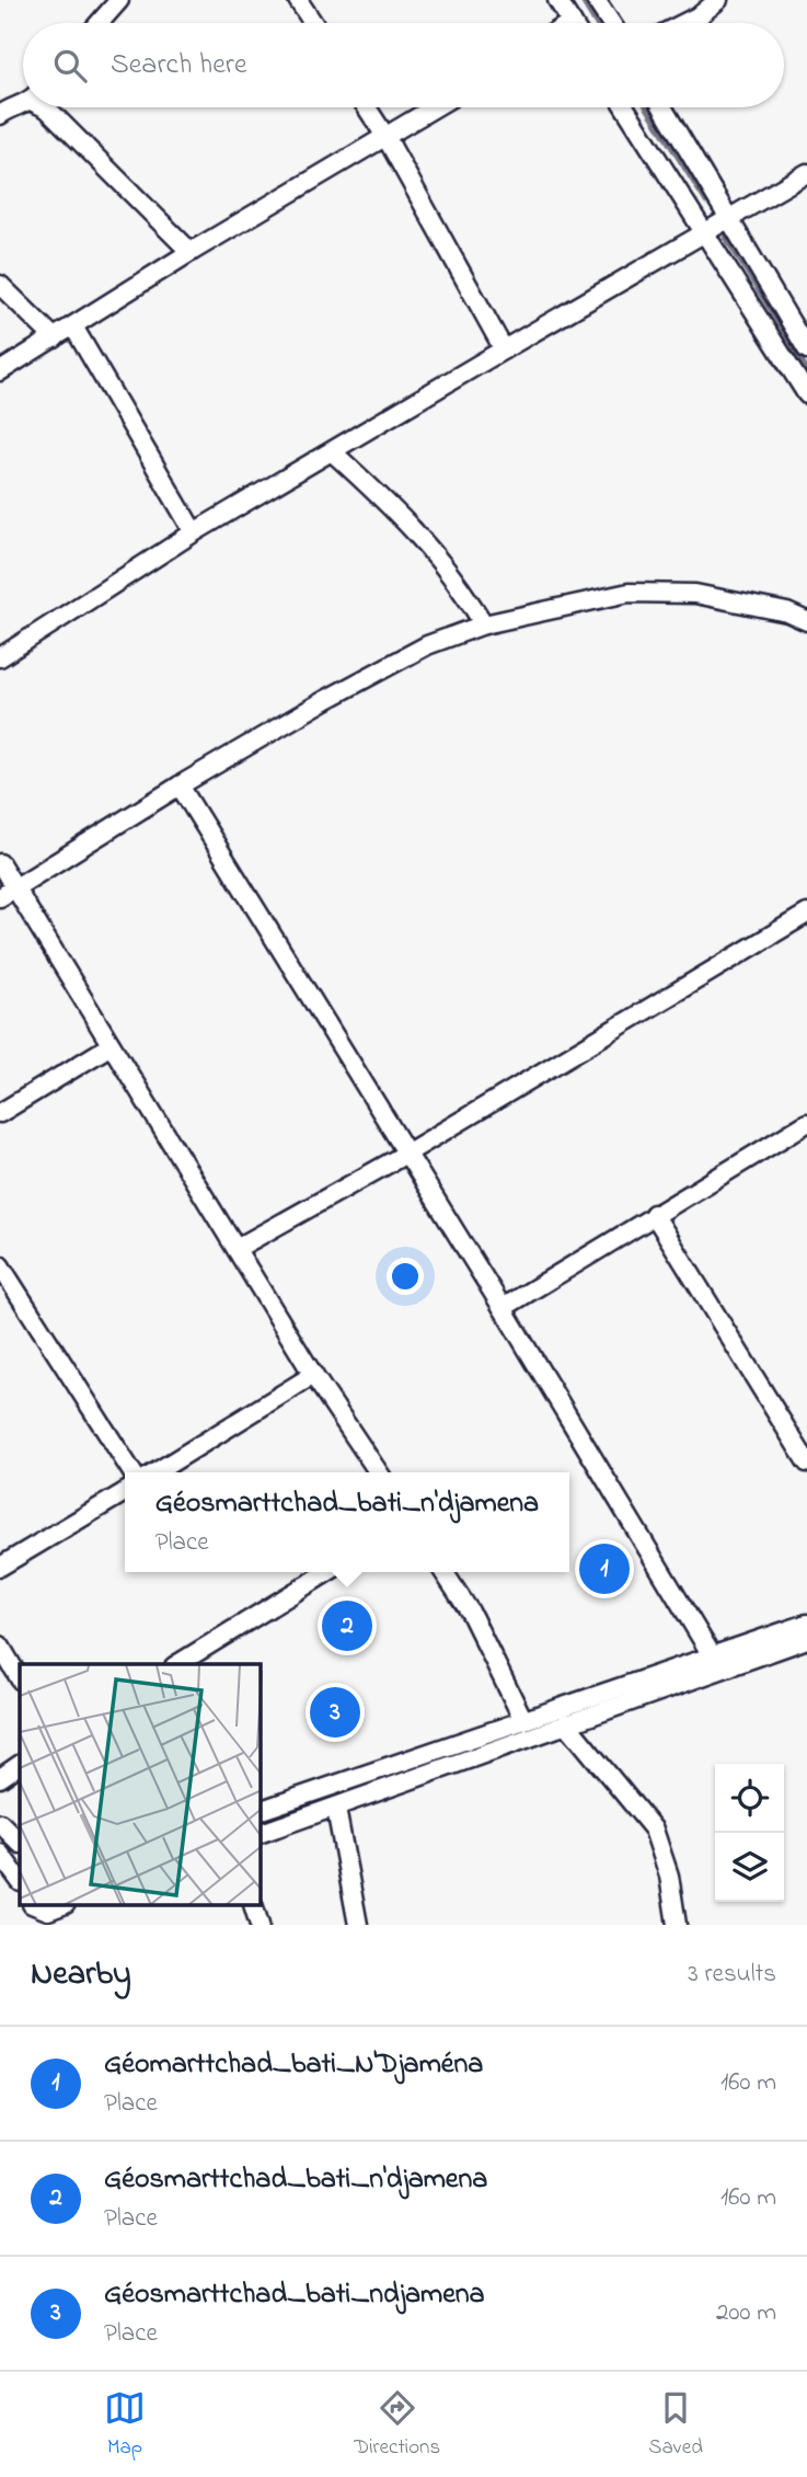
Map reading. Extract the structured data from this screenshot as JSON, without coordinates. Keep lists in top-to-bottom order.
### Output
{
  "page": {
    "search": "Search here",
    "popup": ["Géosmarttchad_bati_n'djamena", "Place"],
    "pins": ["1", "2", "3"],
    "heading": ["Nearby", "3 results"],
    "list": [
      {
        "mark": "1",
        "name": "Géomarttchad_bati_N'Djaména",
        "note": "Place",
        "value": "160 m"
      },
      {
        "mark": "2",
        "name": "Géosmarttchad_bati_n'djamena",
        "note": "Place",
        "value": "160 m"
      },
      {
        "mark": "3",
        "name": "Géosmarttchad_bati_ndjamena",
        "note": "Place",
        "value": "200 m"
      }
    ],
    "nav": ["Map", "Directions", "Saved"]
  }
}
